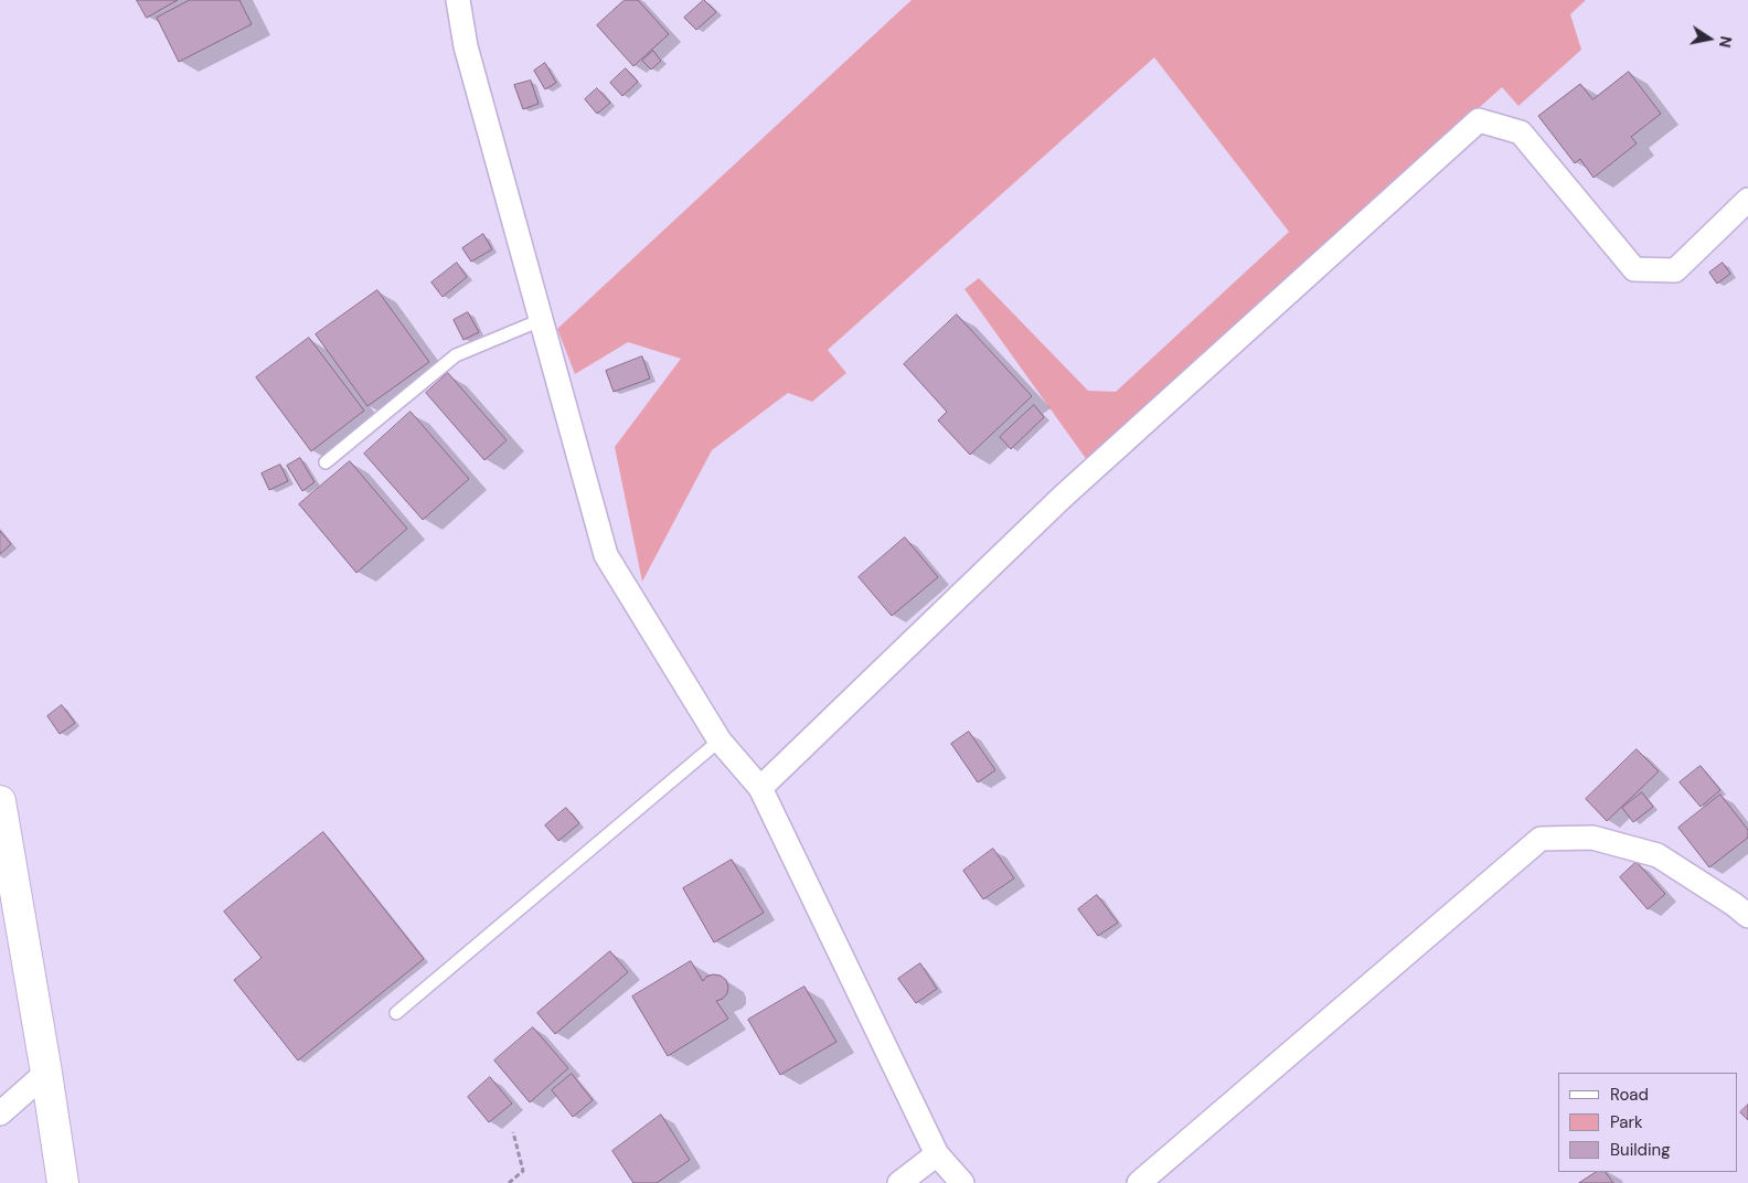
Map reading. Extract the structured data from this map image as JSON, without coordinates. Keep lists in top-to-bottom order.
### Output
{
  "legend": ["Road", "Park", "Building"],
  "north": "right"
}
